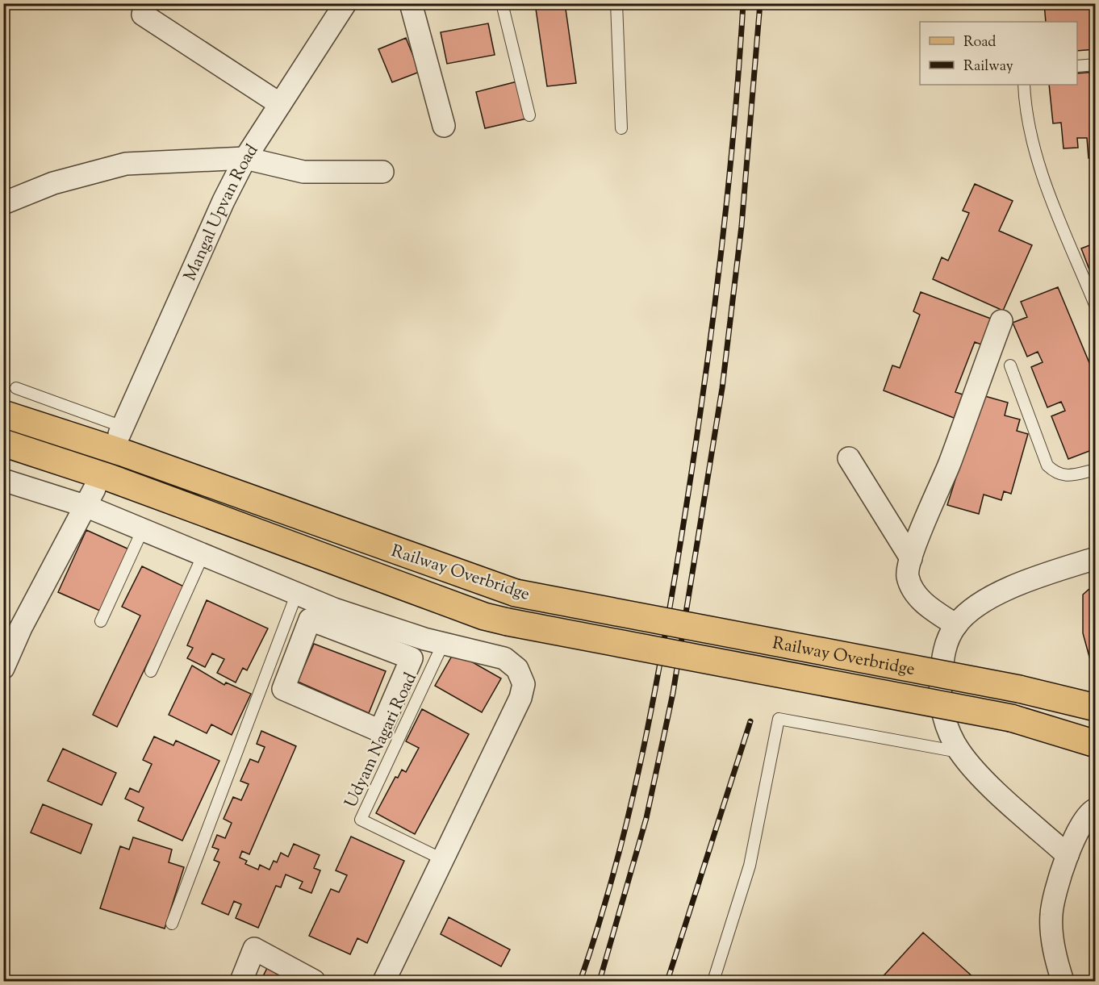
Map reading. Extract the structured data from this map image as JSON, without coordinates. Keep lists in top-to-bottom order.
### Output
{
  "streets": {
    "main road": ["Railway Overbridge"],
    "street": ["Mangal Upvan Road"],
    "lane": ["Udyam Nagari Road"]
  },
  "legend": ["Road", "Railway"]
}
